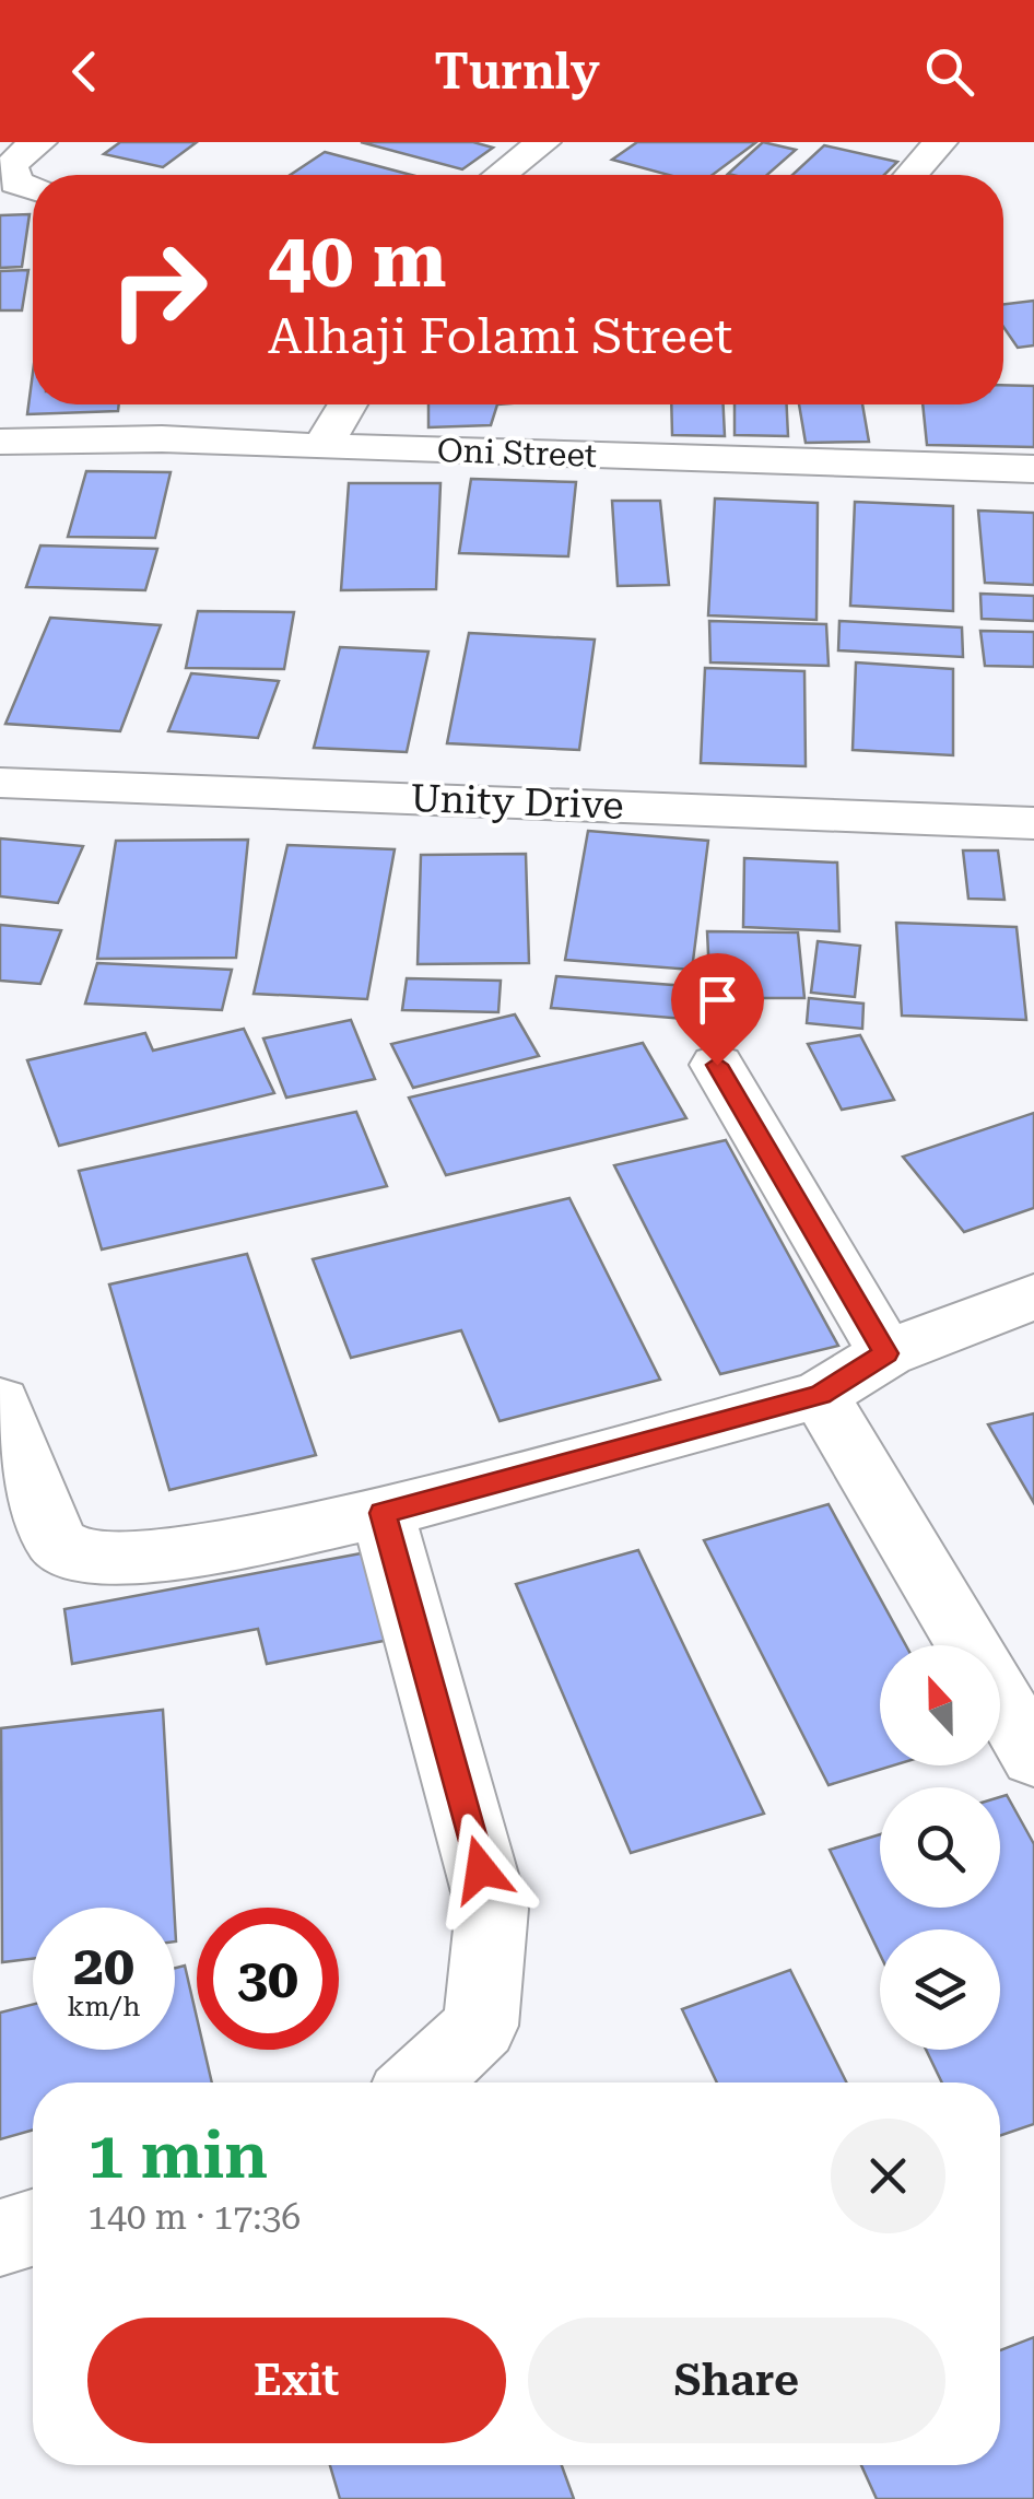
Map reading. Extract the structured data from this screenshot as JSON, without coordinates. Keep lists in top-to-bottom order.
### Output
{
  "streets": {
    "street": ["Oni Street", "Unity Drive"]
  },
  "north": "top",
  "page": {
    "header": "Turnly",
    "turn": ["40 m", "Alhaji Folami Street"],
    "speed": "20 km/h",
    "limit": "30",
    "heading": ["1 min", "140 m · 17:36"],
    "buttons": ["Exit", "Share"]
  }
}
